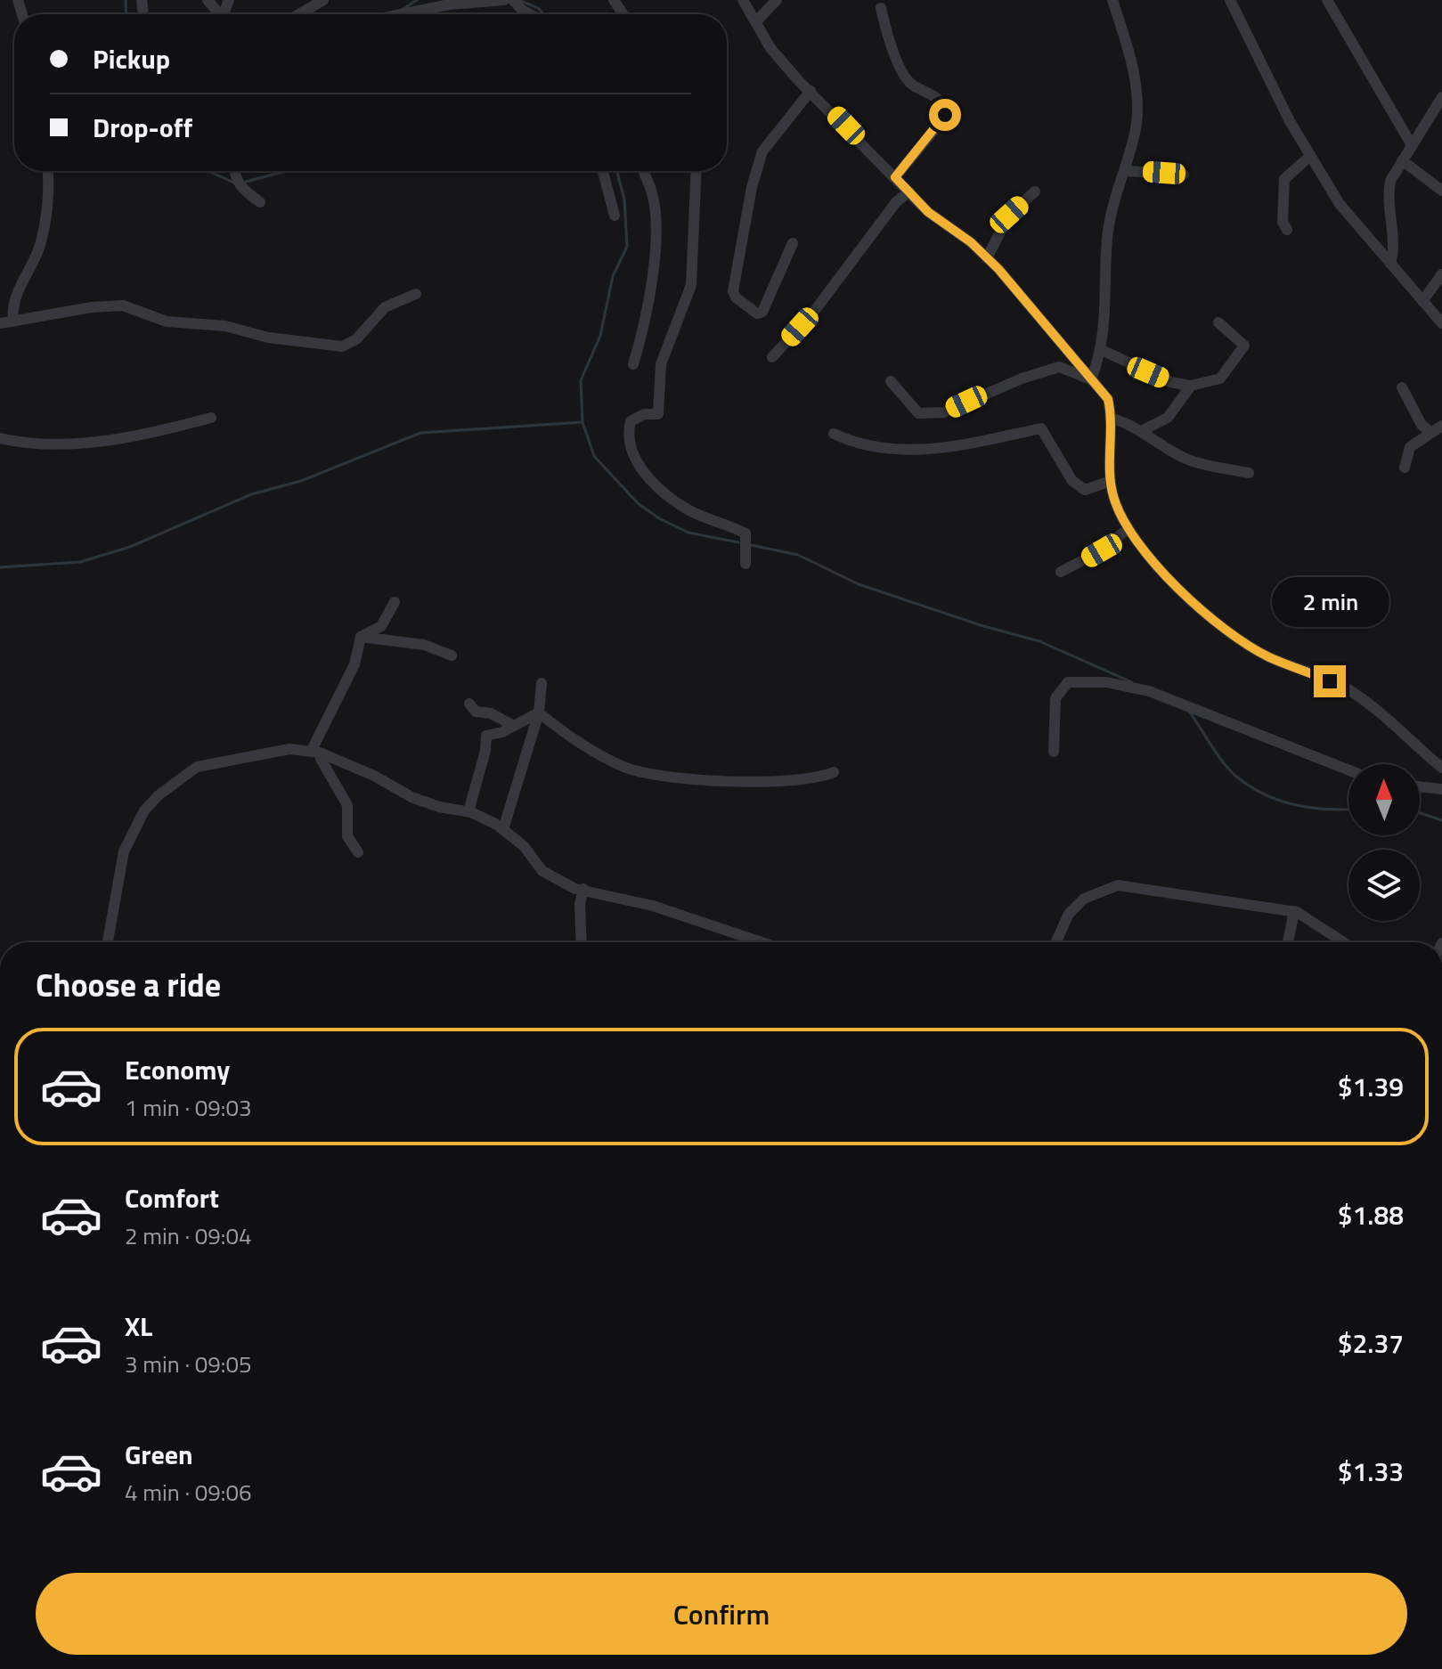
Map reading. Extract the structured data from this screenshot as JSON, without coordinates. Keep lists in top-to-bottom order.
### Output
{
  "north": "top",
  "page": {
    "banner": ["Pickup", "Drop-off"],
    "bubble": "2 min",
    "heading": "Choose a ride",
    "list": [
      {
        "name": "Economy",
        "note": "1 min · 09:03",
        "value": "$1.39"
      },
      {
        "name": "Comfort",
        "note": "2 min · 09:04",
        "value": "$1.88"
      },
      {
        "name": "XL",
        "note": "3 min · 09:05",
        "value": "$2.37"
      },
      {
        "name": "Green",
        "note": "4 min · 09:06",
        "value": "$1.33"
      }
    ],
    "buttons": "Confirm"
  }
}
